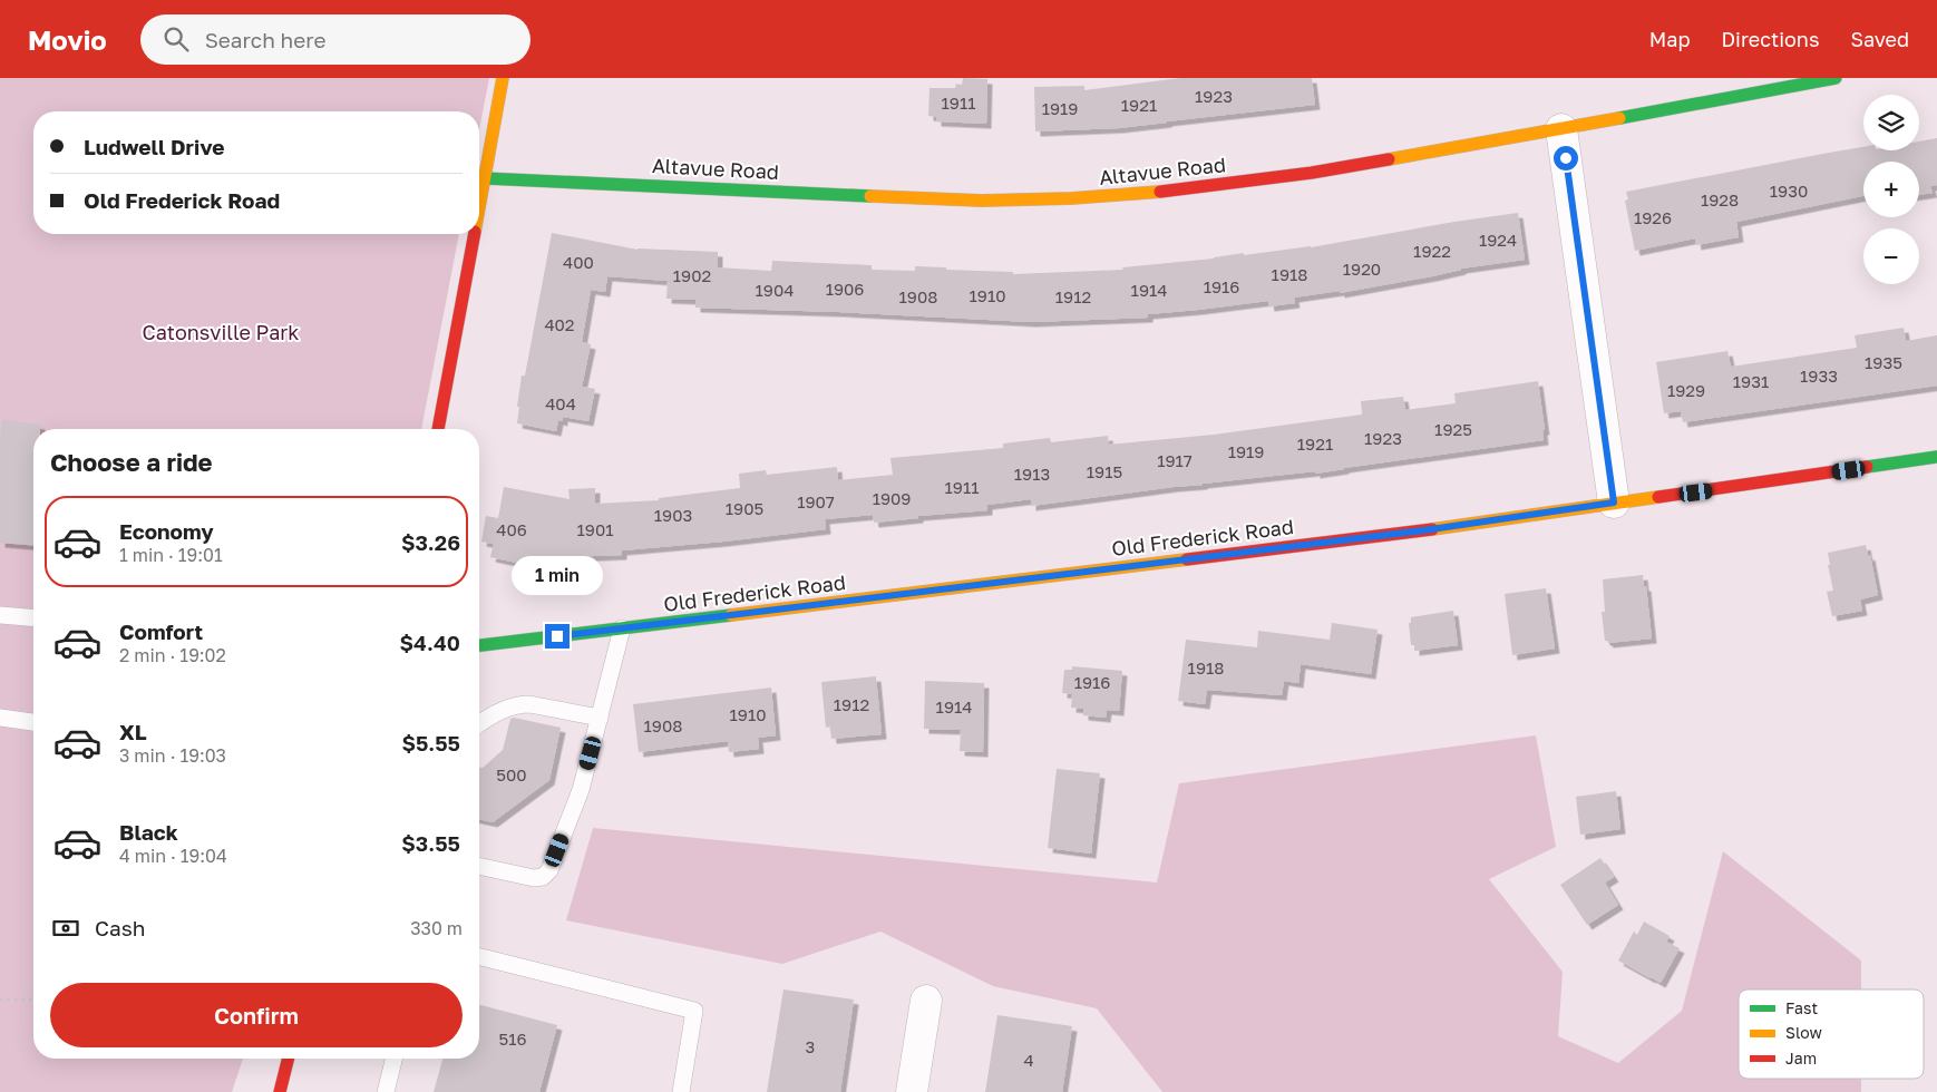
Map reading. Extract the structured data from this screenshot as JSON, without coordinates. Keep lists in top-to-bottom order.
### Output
{
  "streets": {
    "street": ["Altavue Road", "Old Frederick Road"]
  },
  "parks": ["Catonsville Park"],
  "house_numbers": [
    "1923",
    "1911",
    "1921",
    "1919",
    "1930",
    "1928",
    "1926",
    "1924",
    "1922",
    "400",
    "1920",
    "1918",
    "1902",
    "1916",
    "1906",
    "1904",
    "1914",
    "1910",
    "1908",
    "1912",
    "402",
    "1935",
    "1933",
    "1931",
    "1929",
    "404",
    "1925",
    "1923",
    "1921",
    "1919",
    "1917",
    "1915",
    "1913",
    "1911",
    "1909",
    "1907",
    "1905",
    "1903",
    "406",
    "1901",
    "1918",
    "1916",
    "1912",
    "1914",
    "1910",
    "1908",
    "500",
    "516",
    "3",
    "4"
  ],
  "legend": ["Fast", "Slow", "Jam"],
  "page": {
    "header": "Movio",
    "search": "Search here",
    "nav": ["Map", "Directions", "Saved"],
    "map_buttons": ["+", "−"],
    "banner": ["Ludwell Drive", "Old Frederick Road"],
    "heading": "Choose a ride",
    "list": [
      {
        "name": "Economy",
        "note": "1 min · 19:01",
        "value": "$3.26"
      },
      {
        "name": "Comfort",
        "note": "2 min · 19:02",
        "value": "$4.40"
      },
      {
        "name": "XL",
        "note": "3 min · 19:03",
        "value": "$5.55"
      },
      {
        "name": "Black",
        "note": "4 min · 19:04",
        "value": "$3.55"
      }
    ],
    "bubble": "1 min",
    "pay": ["Cash", "330 m"],
    "buttons": "Confirm"
  }
}
